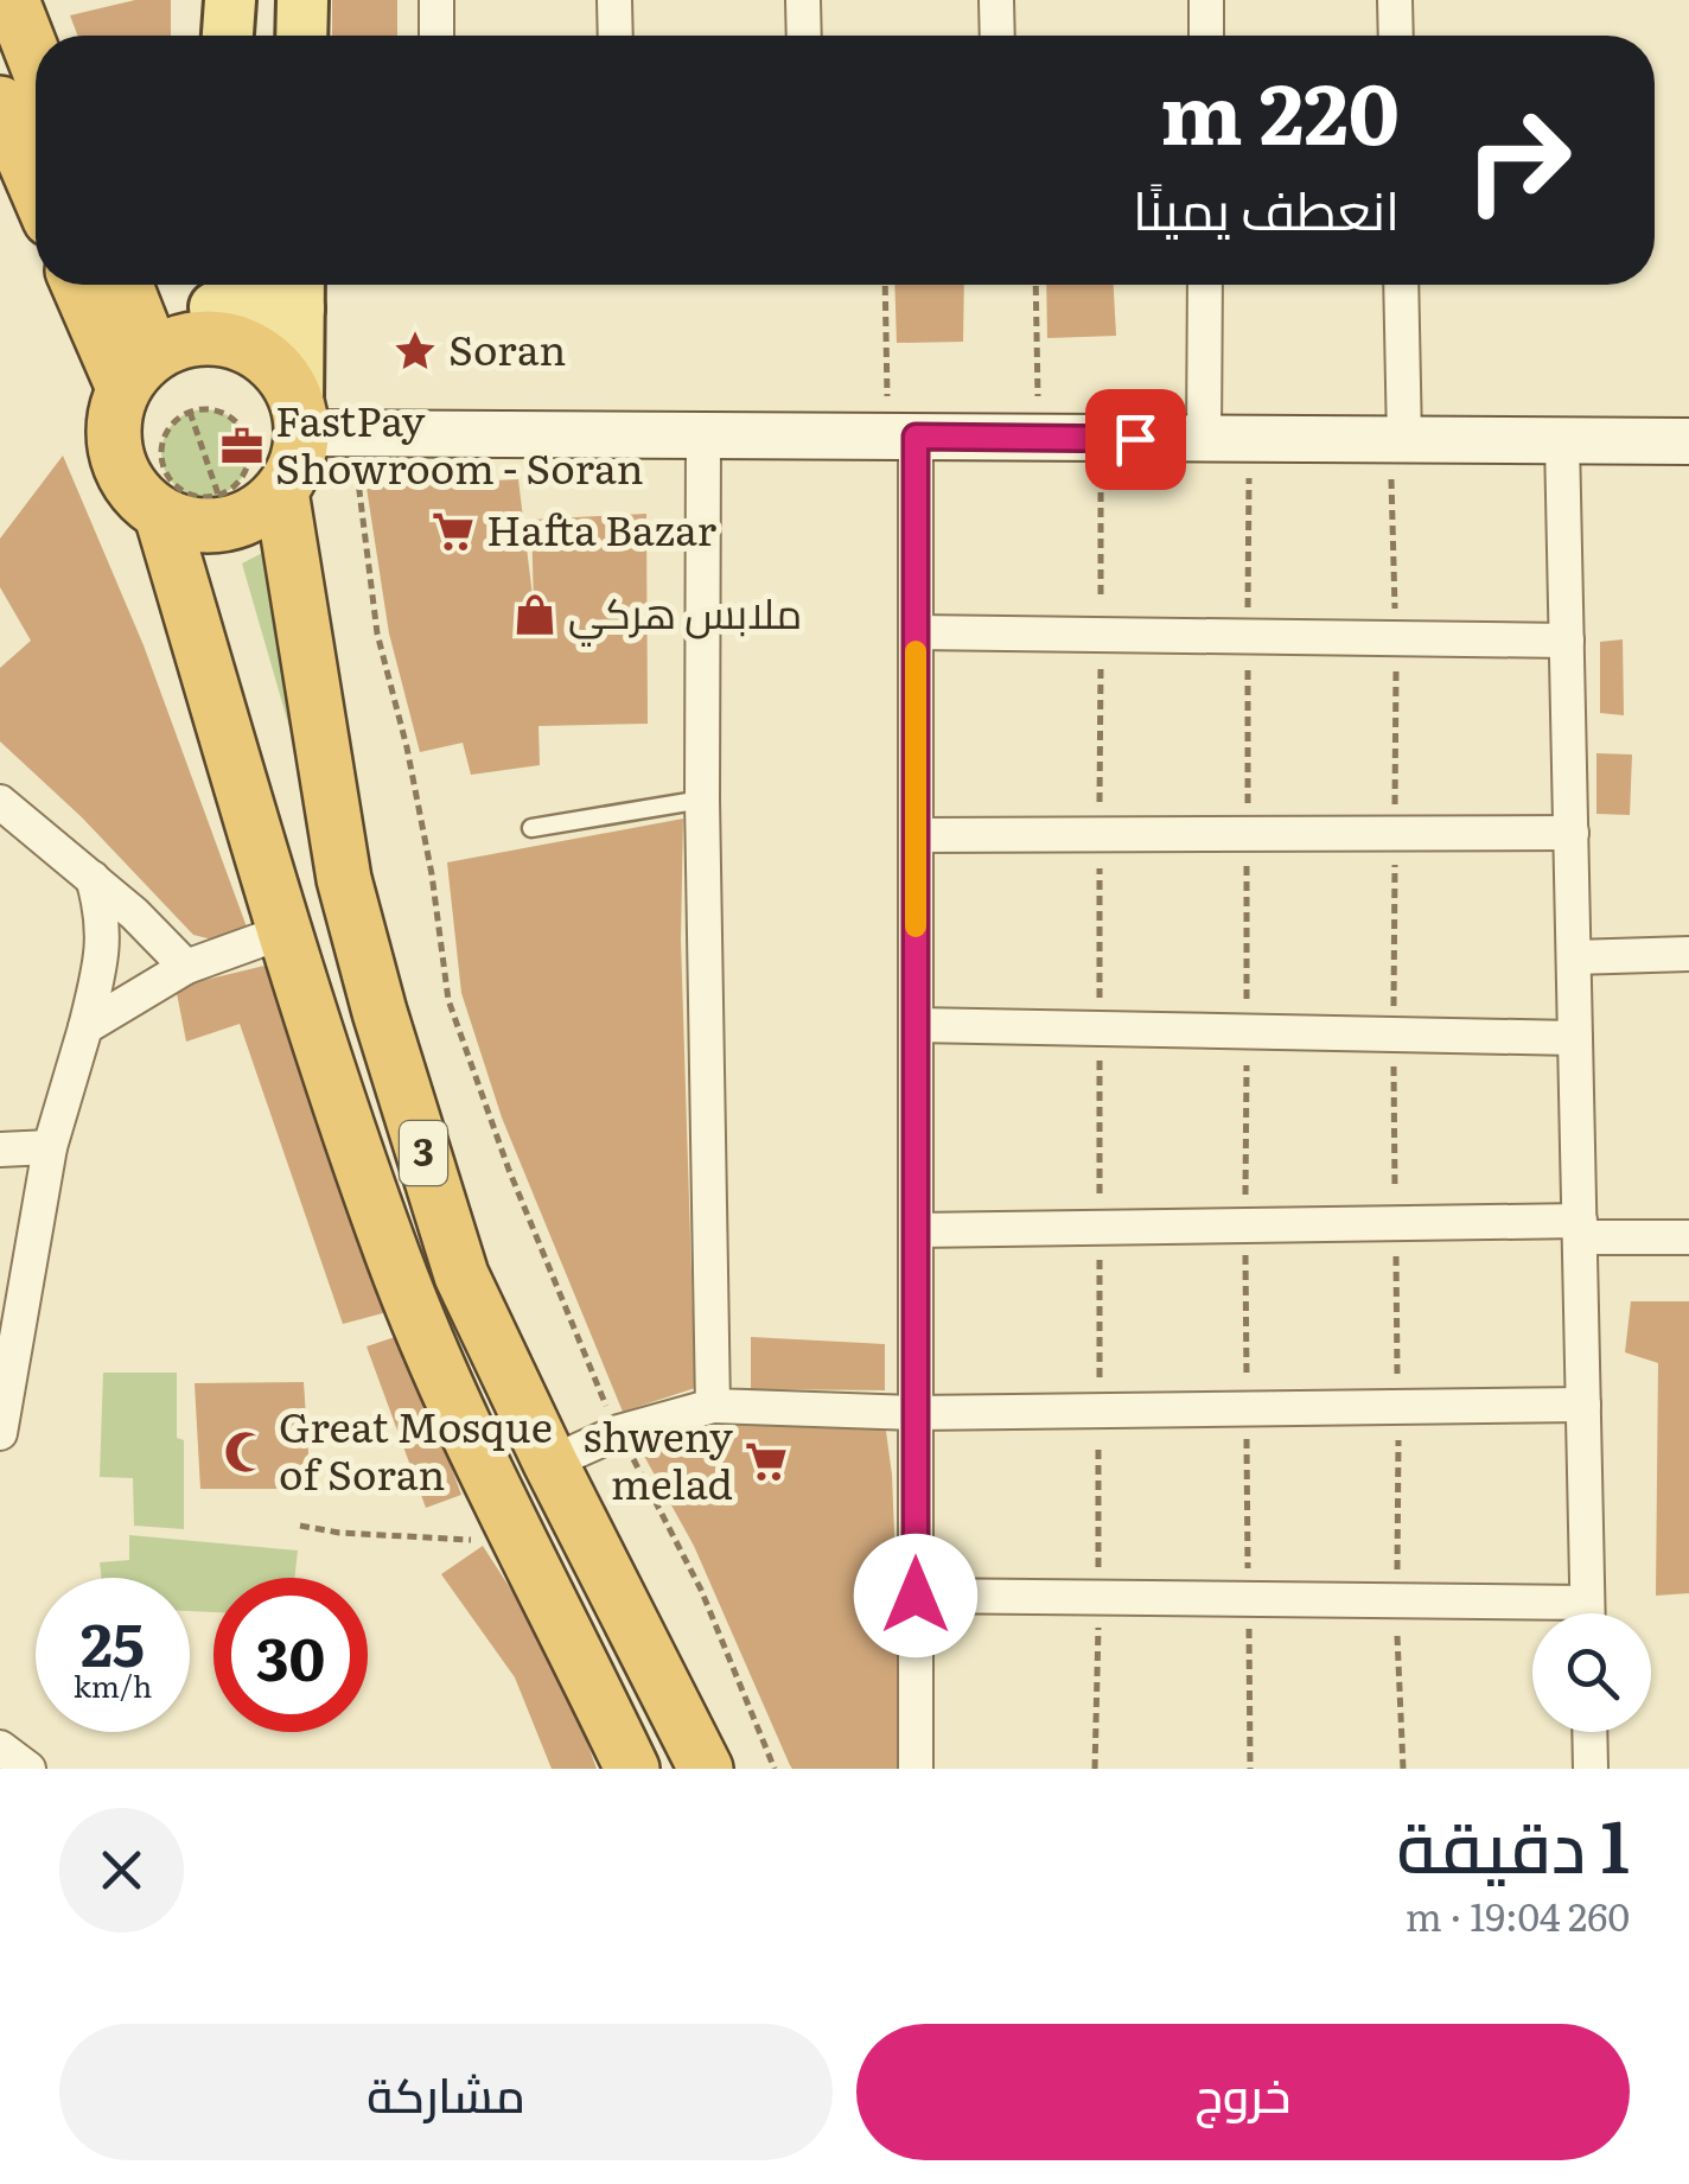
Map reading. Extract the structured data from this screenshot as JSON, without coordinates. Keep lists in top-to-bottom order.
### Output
{
  "streets": {
    "highway": ["3"]
  },
  "places": {
    "place": ["Soran"],
    "office": ["FastPay Showroom - Soran"],
    "supermarket": ["Hafta Bazar", "shweny melad"],
    "shop": ["ملابس هركي"],
    "mosque": ["Great Mosque of Soran"]
  },
  "page": {
    "turn": ["220 m", "انعطف يمينًا"],
    "speed": "25 km/h",
    "limit": "30",
    "heading": ["1 دقيقة", "260 m · 19:04"],
    "buttons": ["خروج", "مشاركة"]
  }
}
